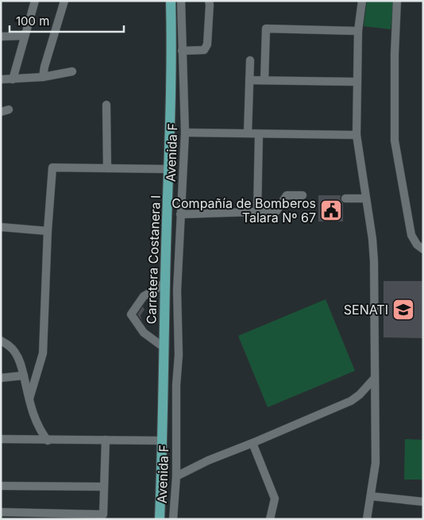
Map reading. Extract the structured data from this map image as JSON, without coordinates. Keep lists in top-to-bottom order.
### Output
{
  "streets": {
    "main road": ["Carretera Costanera I"],
    "street": ["Avenida F"]
  },
  "places": {
    "public building": ["Compañía de Bomberos Talara Nº 67"],
    "school or university": ["SENATI"]
  },
  "scale_bar": "100 m"
}
